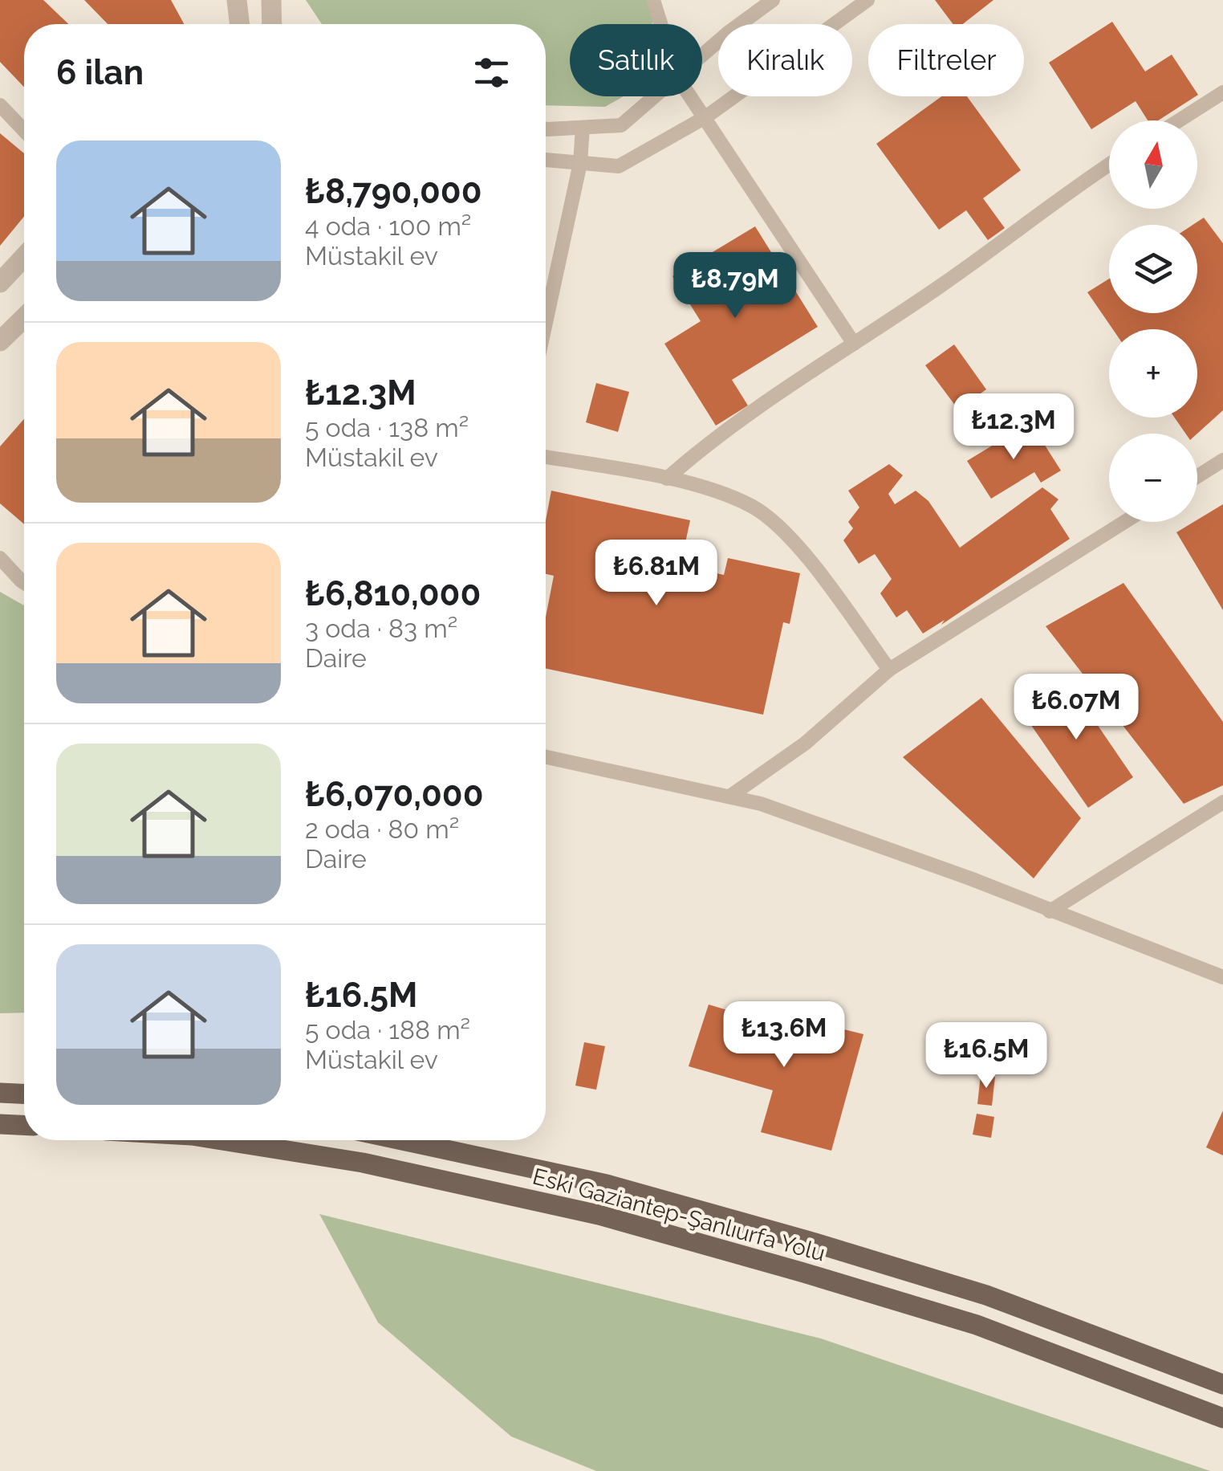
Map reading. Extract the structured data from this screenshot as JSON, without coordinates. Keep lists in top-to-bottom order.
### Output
{
  "streets": {
    "main road": ["Eski Gaziantep-Şanlıurfa Yolu"]
  },
  "north": "top",
  "page": {
    "chip": ["Satılık", "Kiralık", "Filtreler"],
    "heading": "6 ilan",
    "map_buttons": ["+", "−"],
    "list": [
      {
        "name": "₺8,790,000",
        "note": "4 oda · 100 m² · Müstakil ev"
      },
      {
        "name": "₺12.3M",
        "note": "5 oda · 138 m² · Müstakil ev"
      },
      {
        "name": "₺6,810,000",
        "note": "3 oda · 83 m² · Daire"
      },
      {
        "name": "₺6,070,000",
        "note": "2 oda · 80 m² · Daire"
      },
      {
        "name": "₺16.5M",
        "note": "5 oda · 188 m² · Müstakil ev"
      }
    ],
    "price": [
      "₺8.79M",
      "₺12.3M",
      "₺6.81M",
      "₺6.07M",
      "₺13.6M",
      "₺16.5M"
    ]
  }
}
